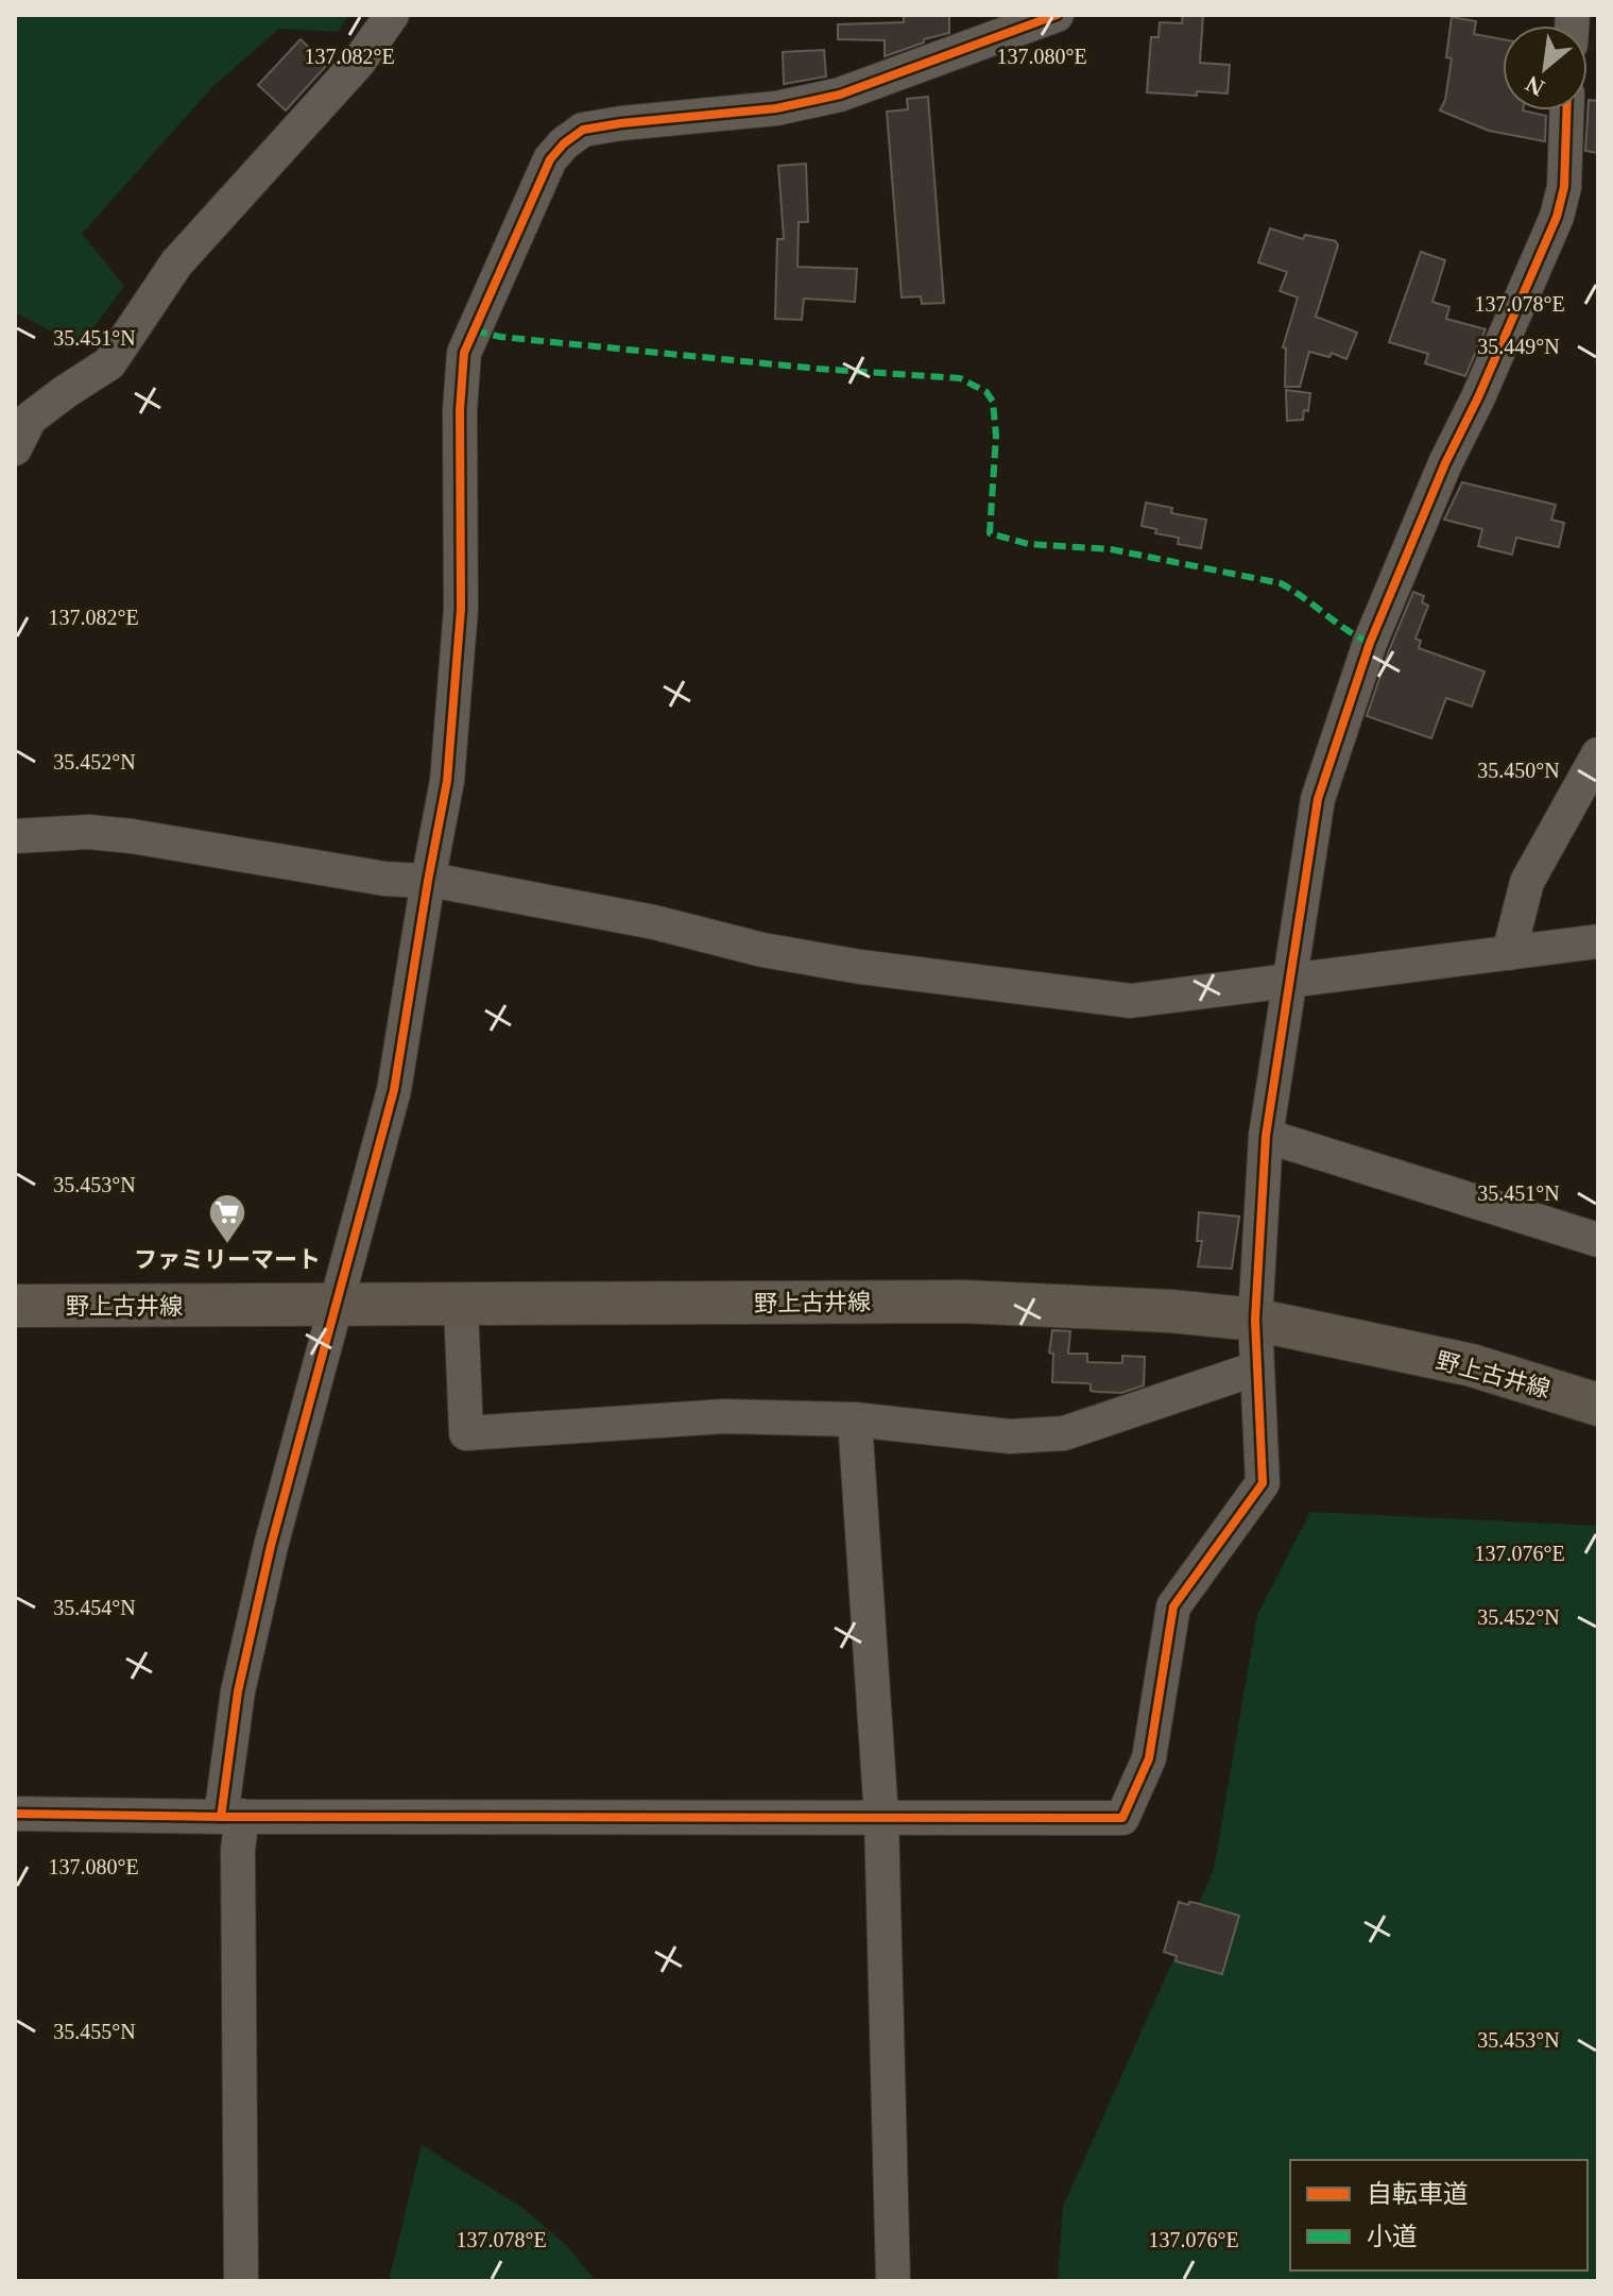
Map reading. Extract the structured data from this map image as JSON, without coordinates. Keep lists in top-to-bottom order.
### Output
{
  "streets": {
    "main road": ["野上古井線"]
  },
  "places": {
    "supermarket": ["ファミリーマート"]
  },
  "legend": ["自転車道", "小道"],
  "north": "bottom left",
  "coordinates": [
    "137.082°E",
    "137.080°E",
    "137.078°E",
    "35.451°N",
    "35.449°N",
    "35.452°N",
    "35.450°N",
    "35.453°N",
    "137.076°E",
    "35.454°N",
    "35.455°N"
  ]
}
